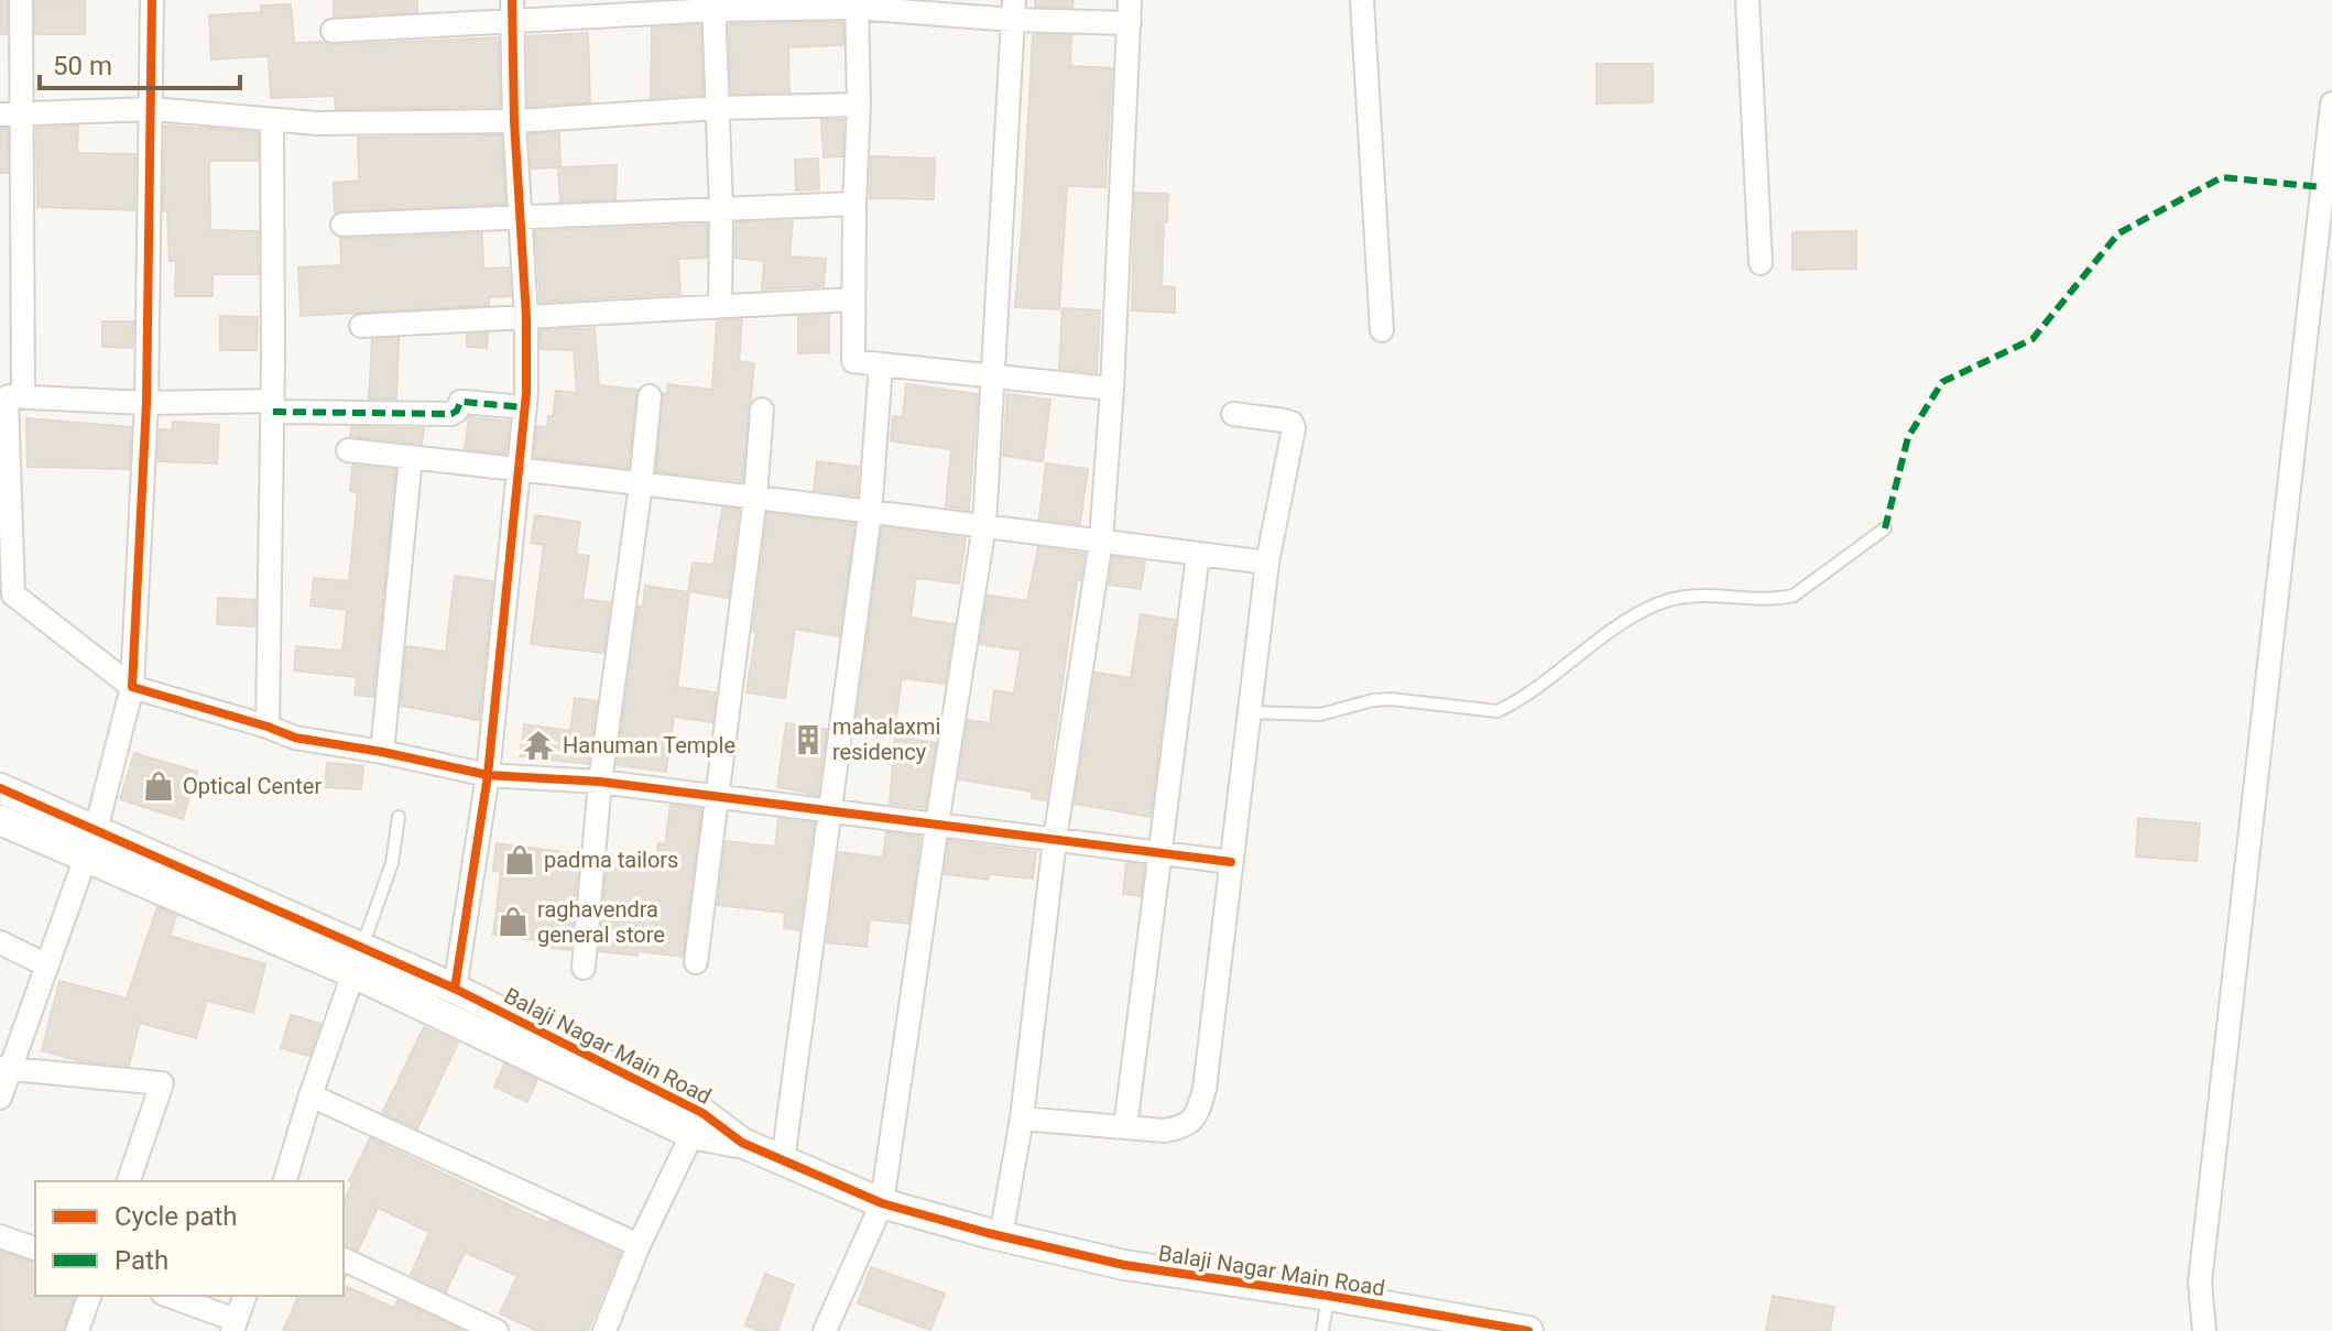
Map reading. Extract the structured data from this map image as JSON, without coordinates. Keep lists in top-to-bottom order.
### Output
{
  "streets": {
    "street": ["Balaji Nagar Main Road"]
  },
  "places": {
    "building": ["mahalaxmi residency"],
    "temple": ["Hanuman Temple"],
    "shop": ["Optical Center", "padma tailors", "raghavendra general store"]
  },
  "legend": ["Cycle path", "Path"],
  "scale_bar": "50 m"
}
